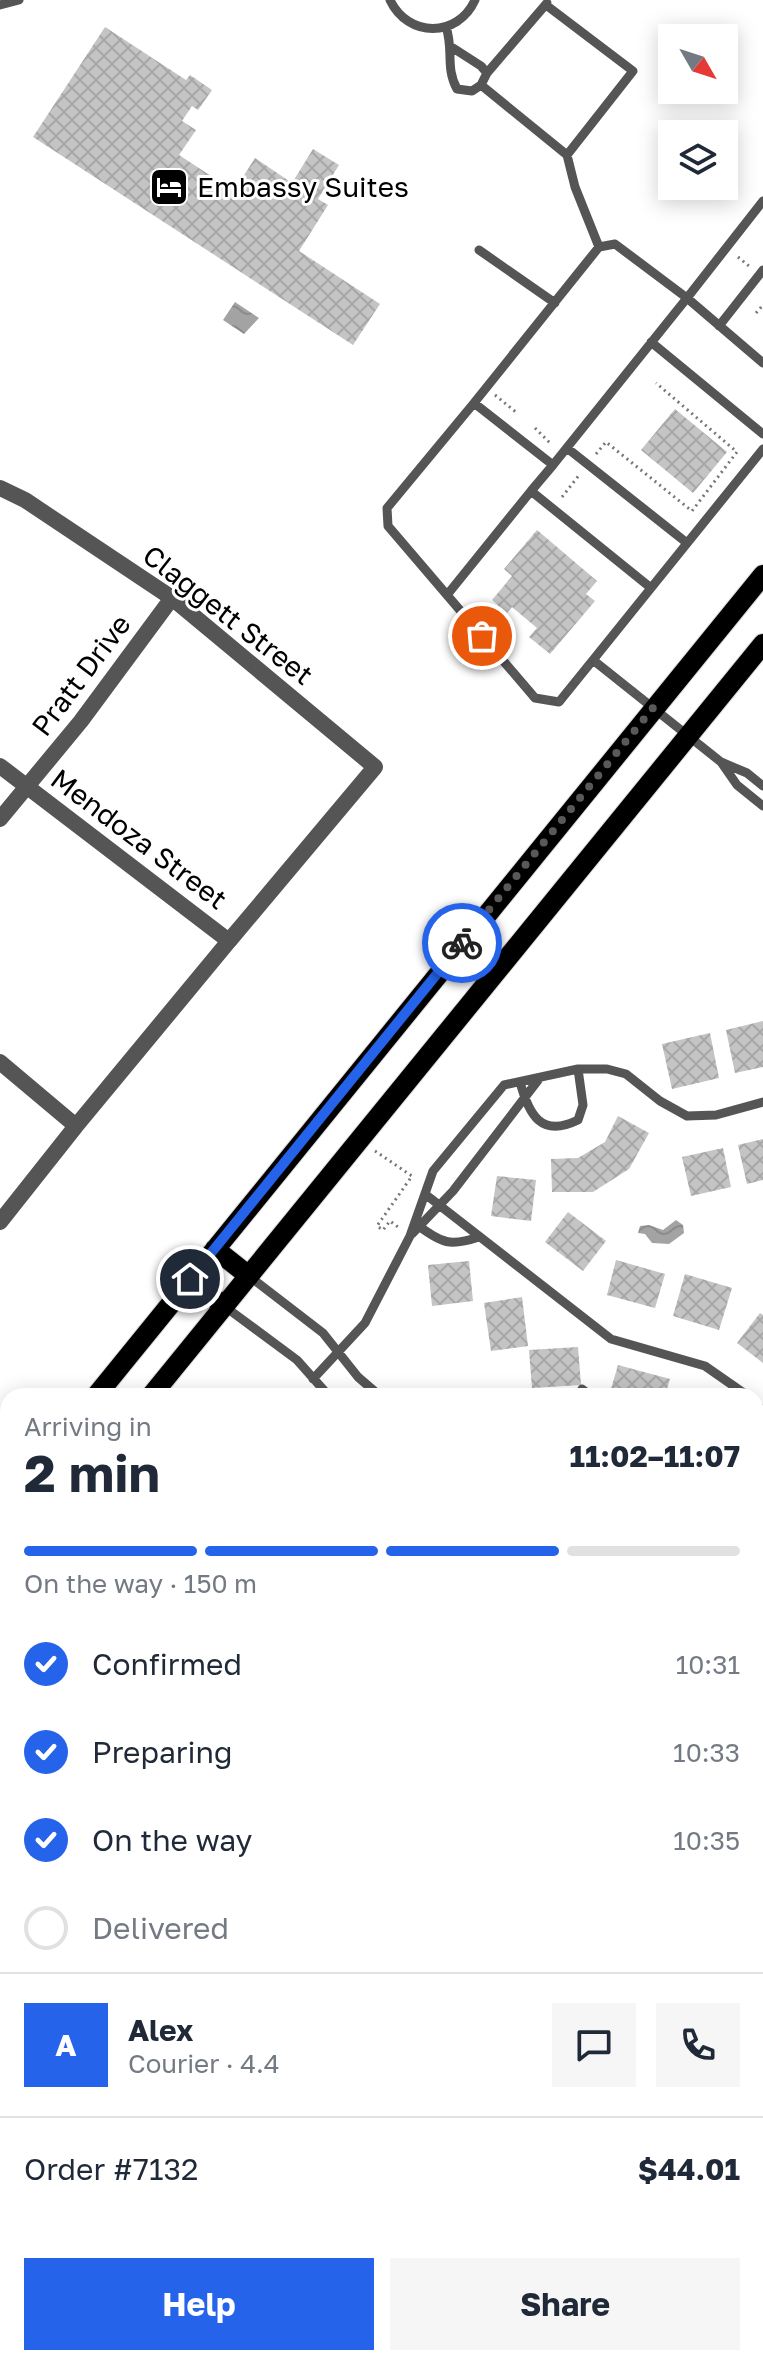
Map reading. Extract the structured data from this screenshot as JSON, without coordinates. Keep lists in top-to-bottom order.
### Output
{
  "streets": {
    "street": ["Claggett Street", "Pratt Drive", "Mendoza Street"]
  },
  "crossings": [
    ["Claggett Street", "Pratt Drive"],
    ["Claggett Street", "Mendoza Street"],
    ["Pratt Drive", "Mendoza Street"]
  ],
  "places": {
    "hotel": ["Embassy Suites"]
  },
  "north": "bottom right",
  "page": {
    "heading": ["2 min", "Arriving in", "11:02–11:07"],
    "panel": [
      "Alex",
      "Courier · 4.4",
      "Order #7132",
      "$44.01"
    ],
    "bar": "On the way · 150 m",
    "list": [
      ["Confirmed", "10:31"],
      ["Preparing", "10:33"],
      ["On the way", "10:35"],
      "Delivered"
    ],
    "round": "A",
    "buttons": ["Help", "Share"]
  }
}
